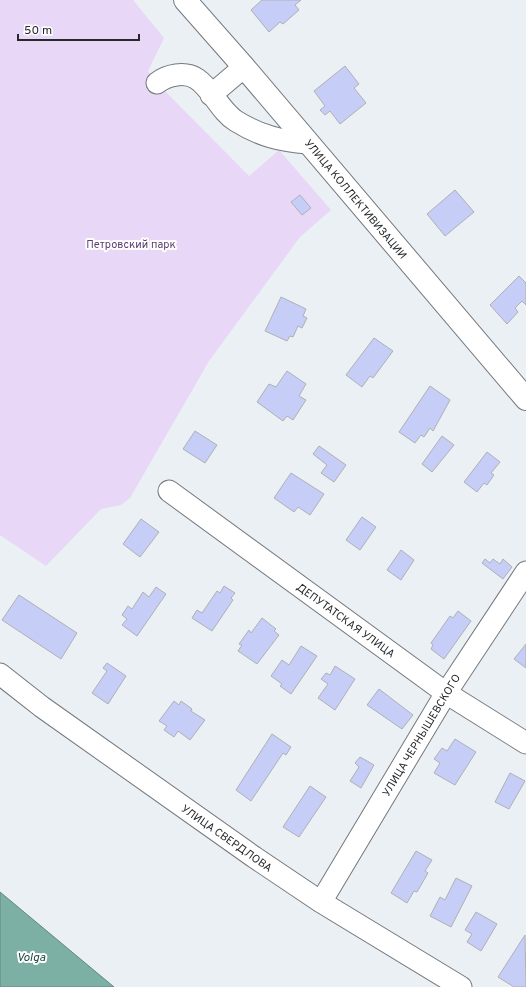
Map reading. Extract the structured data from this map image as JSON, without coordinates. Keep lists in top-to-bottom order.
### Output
{
  "streets": {
    "main road": ["УЛИЦА КОЛЛЕКТИВИЗАЦИИ"],
    "street": ["ДЕПУТАТСКАЯ УЛИЦА", "УЛИЦА ЧЕРНЫШЕВСКОГО", "УЛИЦА СВЕРДЛОВА"]
  },
  "crossings": [
    ["ДЕПУТАТСКАЯ УЛИЦА", "УЛИЦА ЧЕРНЫШЕВСКОГО"],
    ["УЛИЦА ЧЕРНЫШЕВСКОГО", "УЛИЦА СВЕРДЛОВА"]
  ],
  "water": ["Volga"],
  "parks": ["Петровский парк"],
  "scale_bar": "50 m"
}
